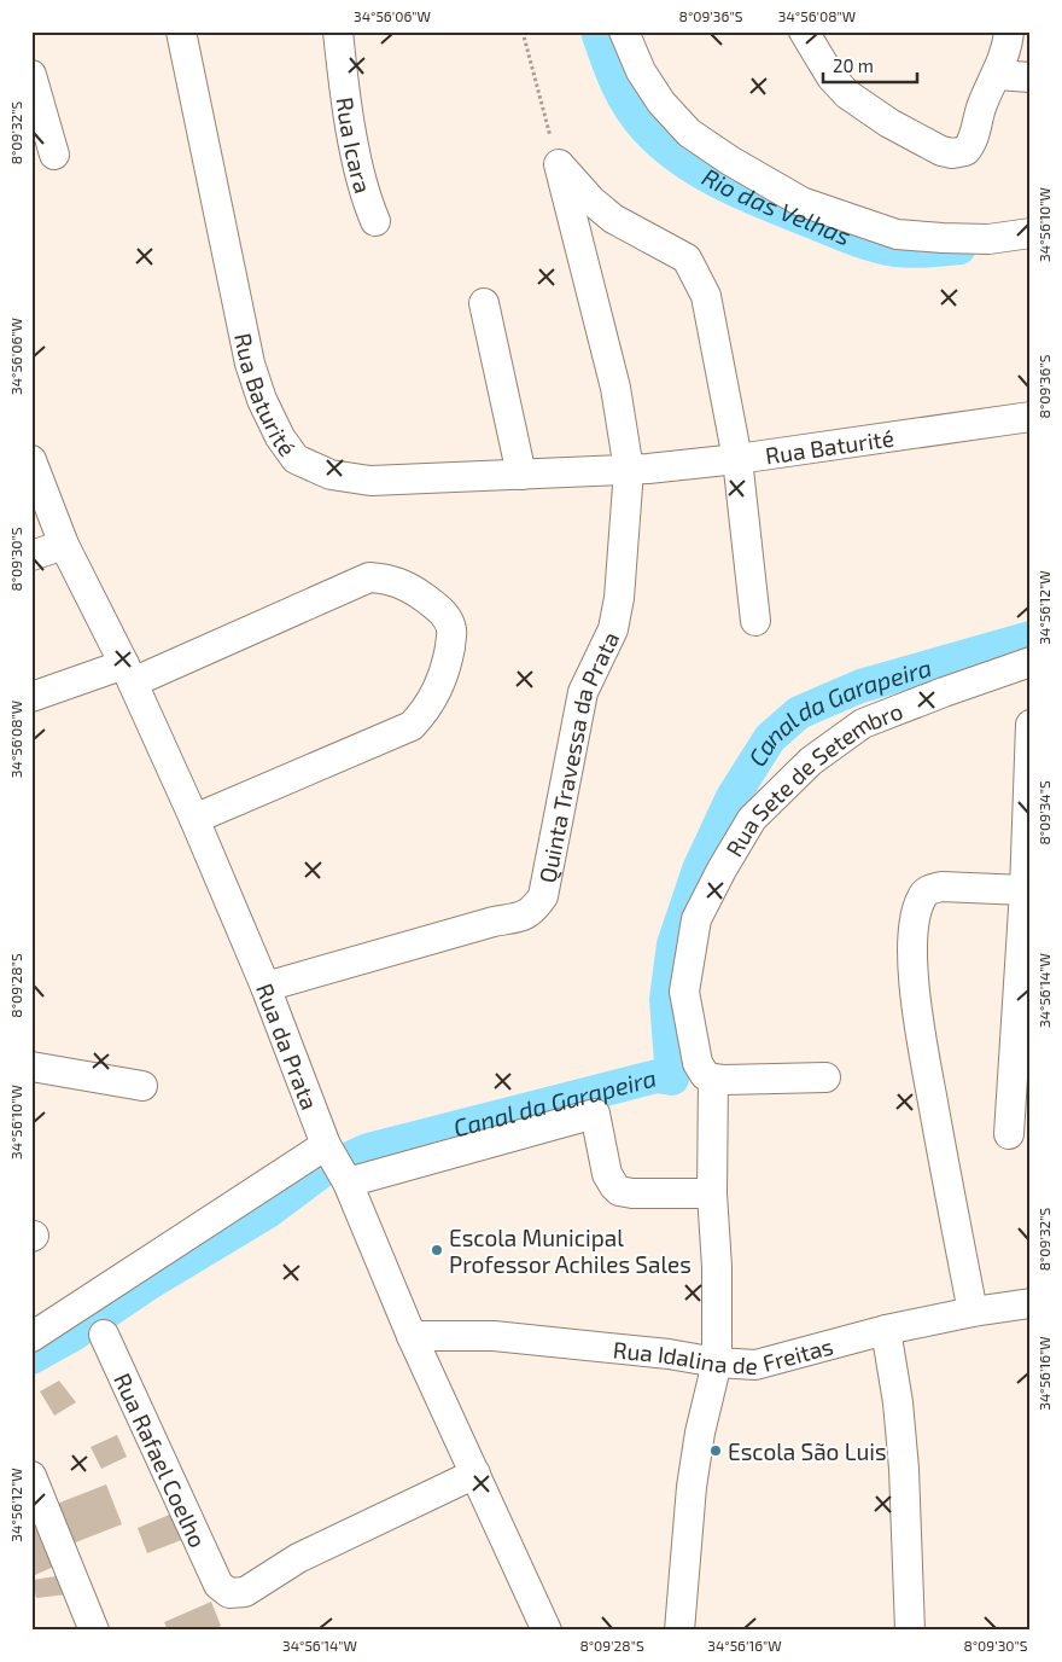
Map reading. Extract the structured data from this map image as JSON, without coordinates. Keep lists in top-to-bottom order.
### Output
{
  "streets": {
    "street": [
      "Rua Icara",
      "Rua Baturité",
      "Quinta Travessa da Prata",
      "Rua Sete de Setembro",
      "Rua da Prata",
      "Rua Idalina de Freitas",
      "Rua Rafael Coelho"
    ]
  },
  "crossings": [
    ["Rua Baturité", "Quinta Travessa da Prata"],
    ["Quinta Travessa da Prata", "Rua da Prata"],
    ["Rua da Prata", "Rua Idalina de Freitas"],
    ["Rua da Prata", "Rua Rafael Coelho"]
  ],
  "water": ["Rio das Velhas", "Canal da Garapeira"],
  "places": ["Escola Municipal Professor Achiles Sales", "Escola São Luis"],
  "scale_bar": "20 m",
  "coordinates": [
    "34°56'06\"W",
    "8°09'36\"S",
    "34°56'08\"W",
    "8°09'32\"S",
    "34°56'10\"W",
    "8°09'30\"S",
    "34°56'12\"W",
    "8°09'34\"S",
    "8°09'28\"S",
    "34°56'14\"W",
    "34°56'16\"W"
  ]
}
